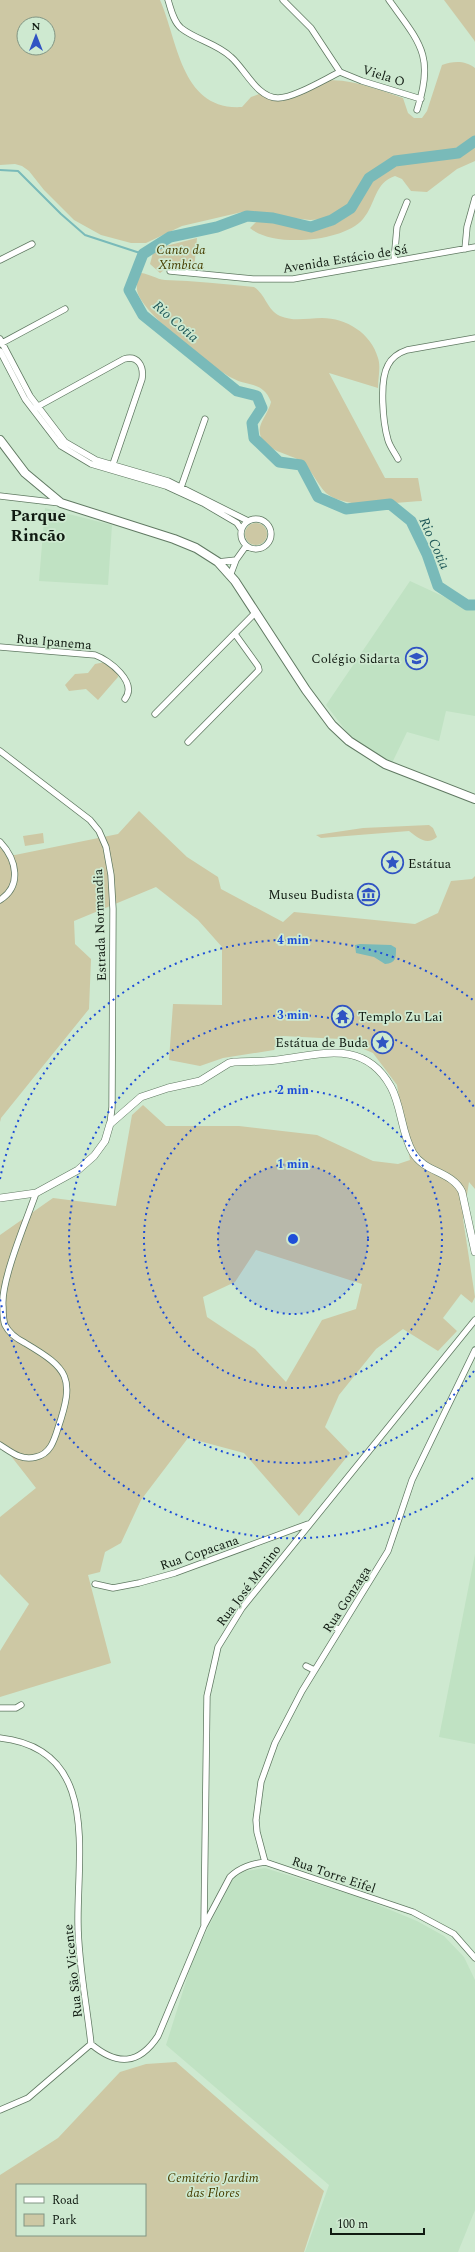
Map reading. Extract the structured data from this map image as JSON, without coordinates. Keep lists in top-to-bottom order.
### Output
{
  "streets": {
    "street": [
      "Viela O",
      "Avenida Estácio de Sá",
      "Rua Ipanema",
      "Estrada Normandia",
      "Rua Copacana",
      "Rua José Menino",
      "Rua Gonzaga",
      "Rua Torre Eifel",
      "Rua São Vicente"
    ]
  },
  "crossings": [
    ["Rua Copacana", "Rua José Menino"],
    ["Rua Gonzaga", "Rua Torre Eifel"]
  ],
  "districts": ["Parque Rincão"],
  "water": ["Rio Cotia"],
  "parks": ["Canto da Ximbica", "Cemitério Jardim das Flores"],
  "places": {
    "school or university": ["Colégio Sidarta"],
    "place": ["Estátua", "Estátua de Buda"],
    "museum": ["Museu Budista"],
    "temple": ["Templo Zu Lai"]
  },
  "legend": ["Road", "Park"],
  "scale_bar": "100 m",
  "north": "top",
  "rings": [
    "4 min",
    "3 min",
    "2 min",
    "1 min"
  ]
}
